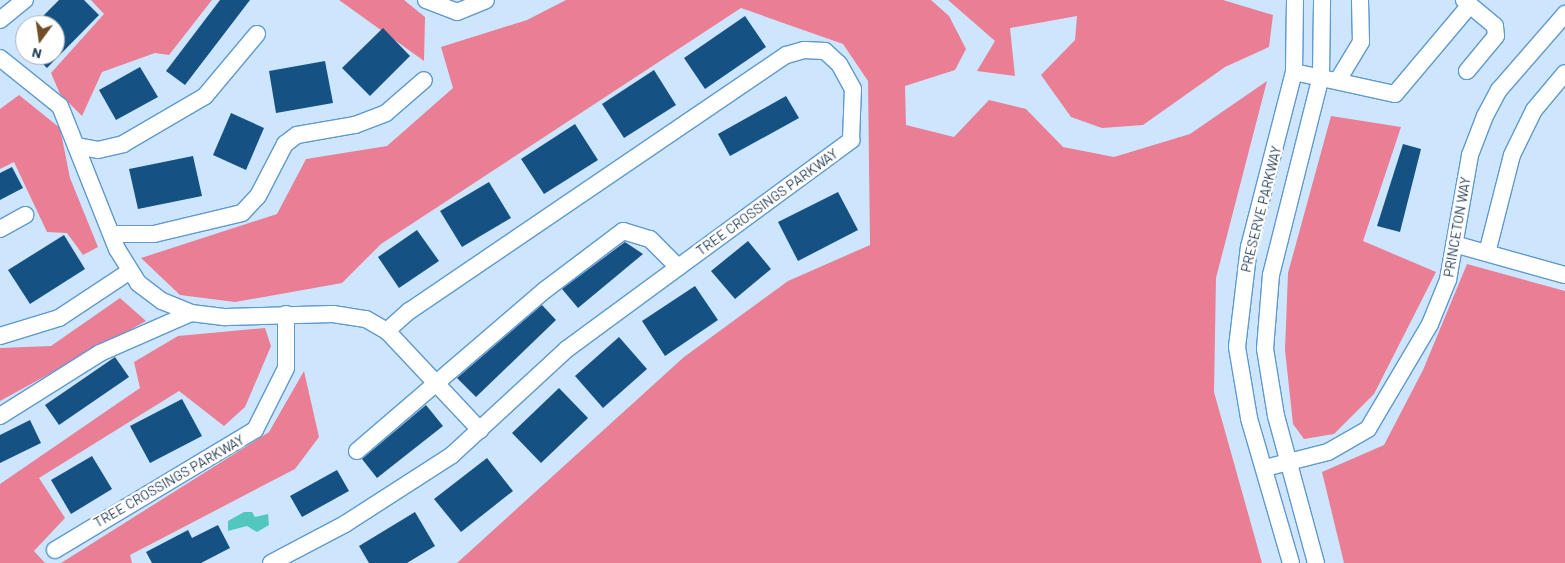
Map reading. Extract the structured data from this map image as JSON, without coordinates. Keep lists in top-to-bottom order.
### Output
{
  "streets": {
    "street": ["TREE CROSSINGS PARKWAY", "PRESERVE PARKWAY", "PRINCETON WAY"]
  },
  "crossings": [
    ["PRESERVE PARKWAY", "PRINCETON WAY"]
  ],
  "north": "bottom"
}
